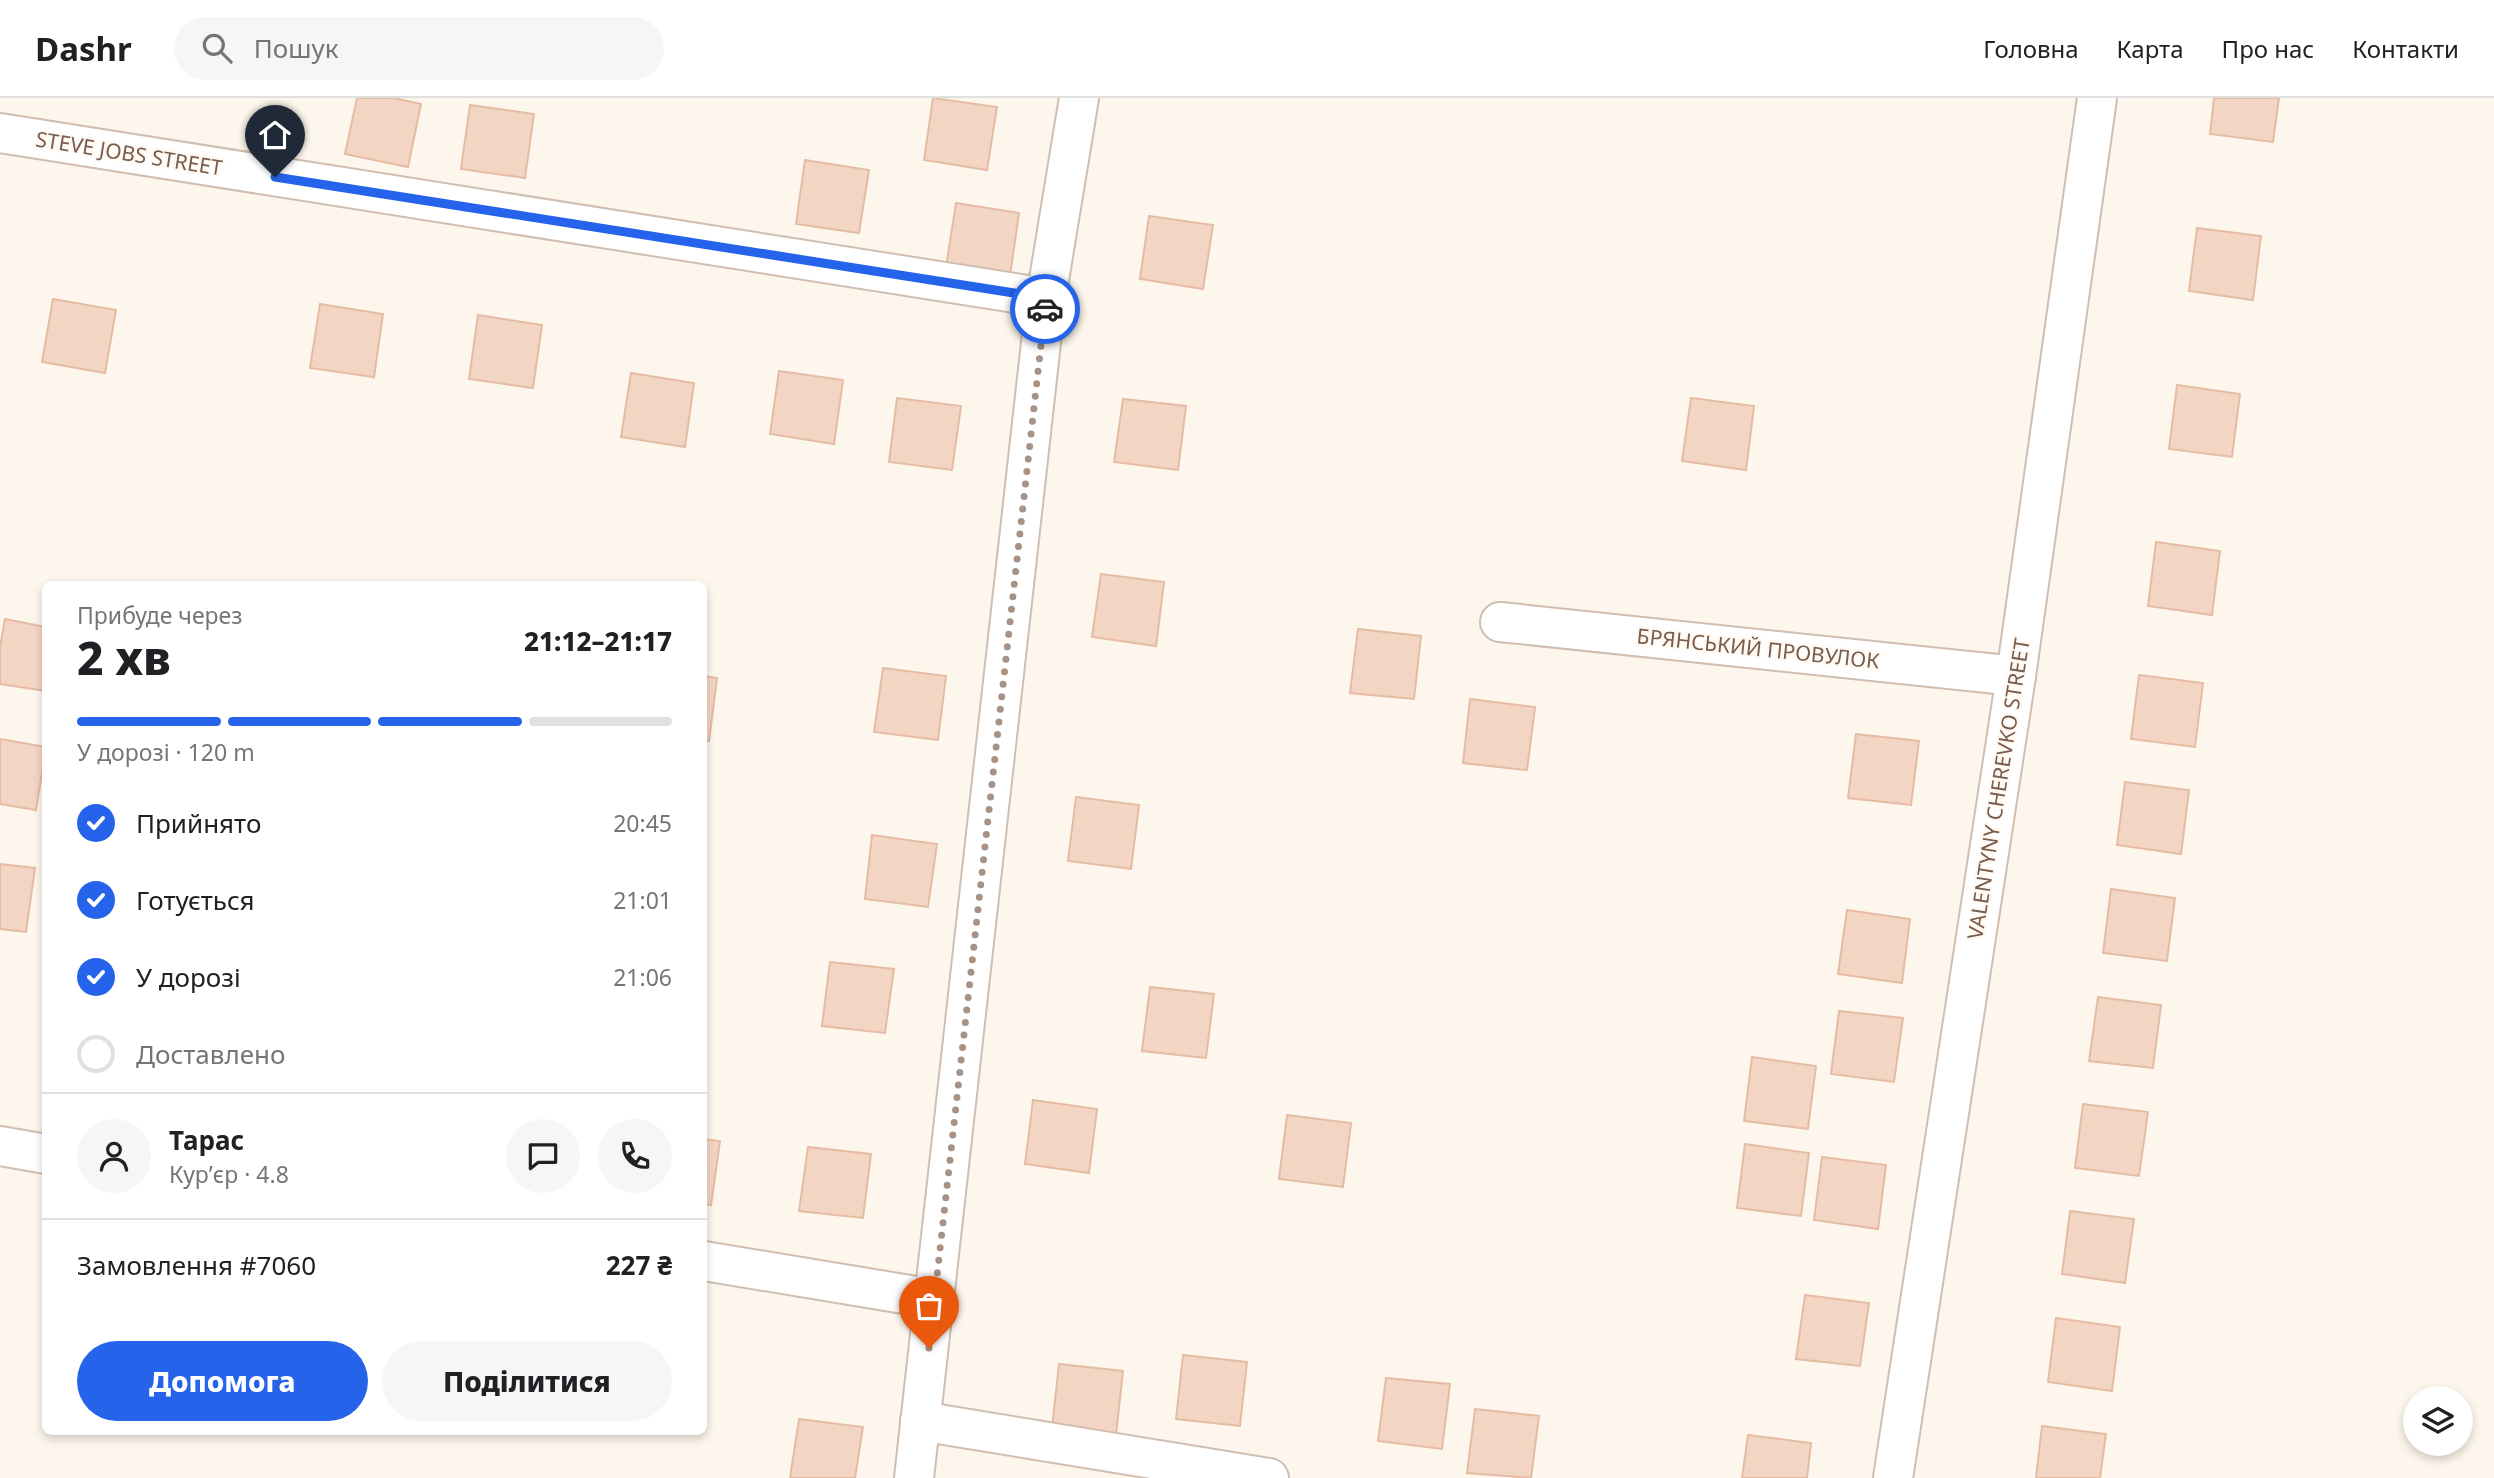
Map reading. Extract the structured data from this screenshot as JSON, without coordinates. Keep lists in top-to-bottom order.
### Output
{
  "streets": {
    "street": ["STEVE JOBS STREET", "БРЯНСЬКИЙ ПРОВУЛОК", "VALENTYNY CHEREVKO STREET"]
  },
  "crossings": [
    ["БРЯНСЬКИЙ ПРОВУЛОК", "VALENTYNY CHEREVKO STREET"]
  ],
  "page": {
    "header": "Dashr",
    "search": "Пошук",
    "nav": [
      "Головна",
      "Карта",
      "Про нас",
      "Контакти"
    ],
    "heading": ["2 хв", "Прибуде через", "21:12–21:17"],
    "panel": [
      "Тарас",
      "Кур’єр · 4.8",
      "Замовлення #7060",
      "227 ₴"
    ],
    "bar": "У дорозі · 120 m",
    "list": [
      ["Прийнято", "20:45"],
      ["Готується", "21:01"],
      ["У дорозі", "21:06"],
      "Доставлено"
    ],
    "buttons": ["Допомога", "Поділитися"]
  }
}
